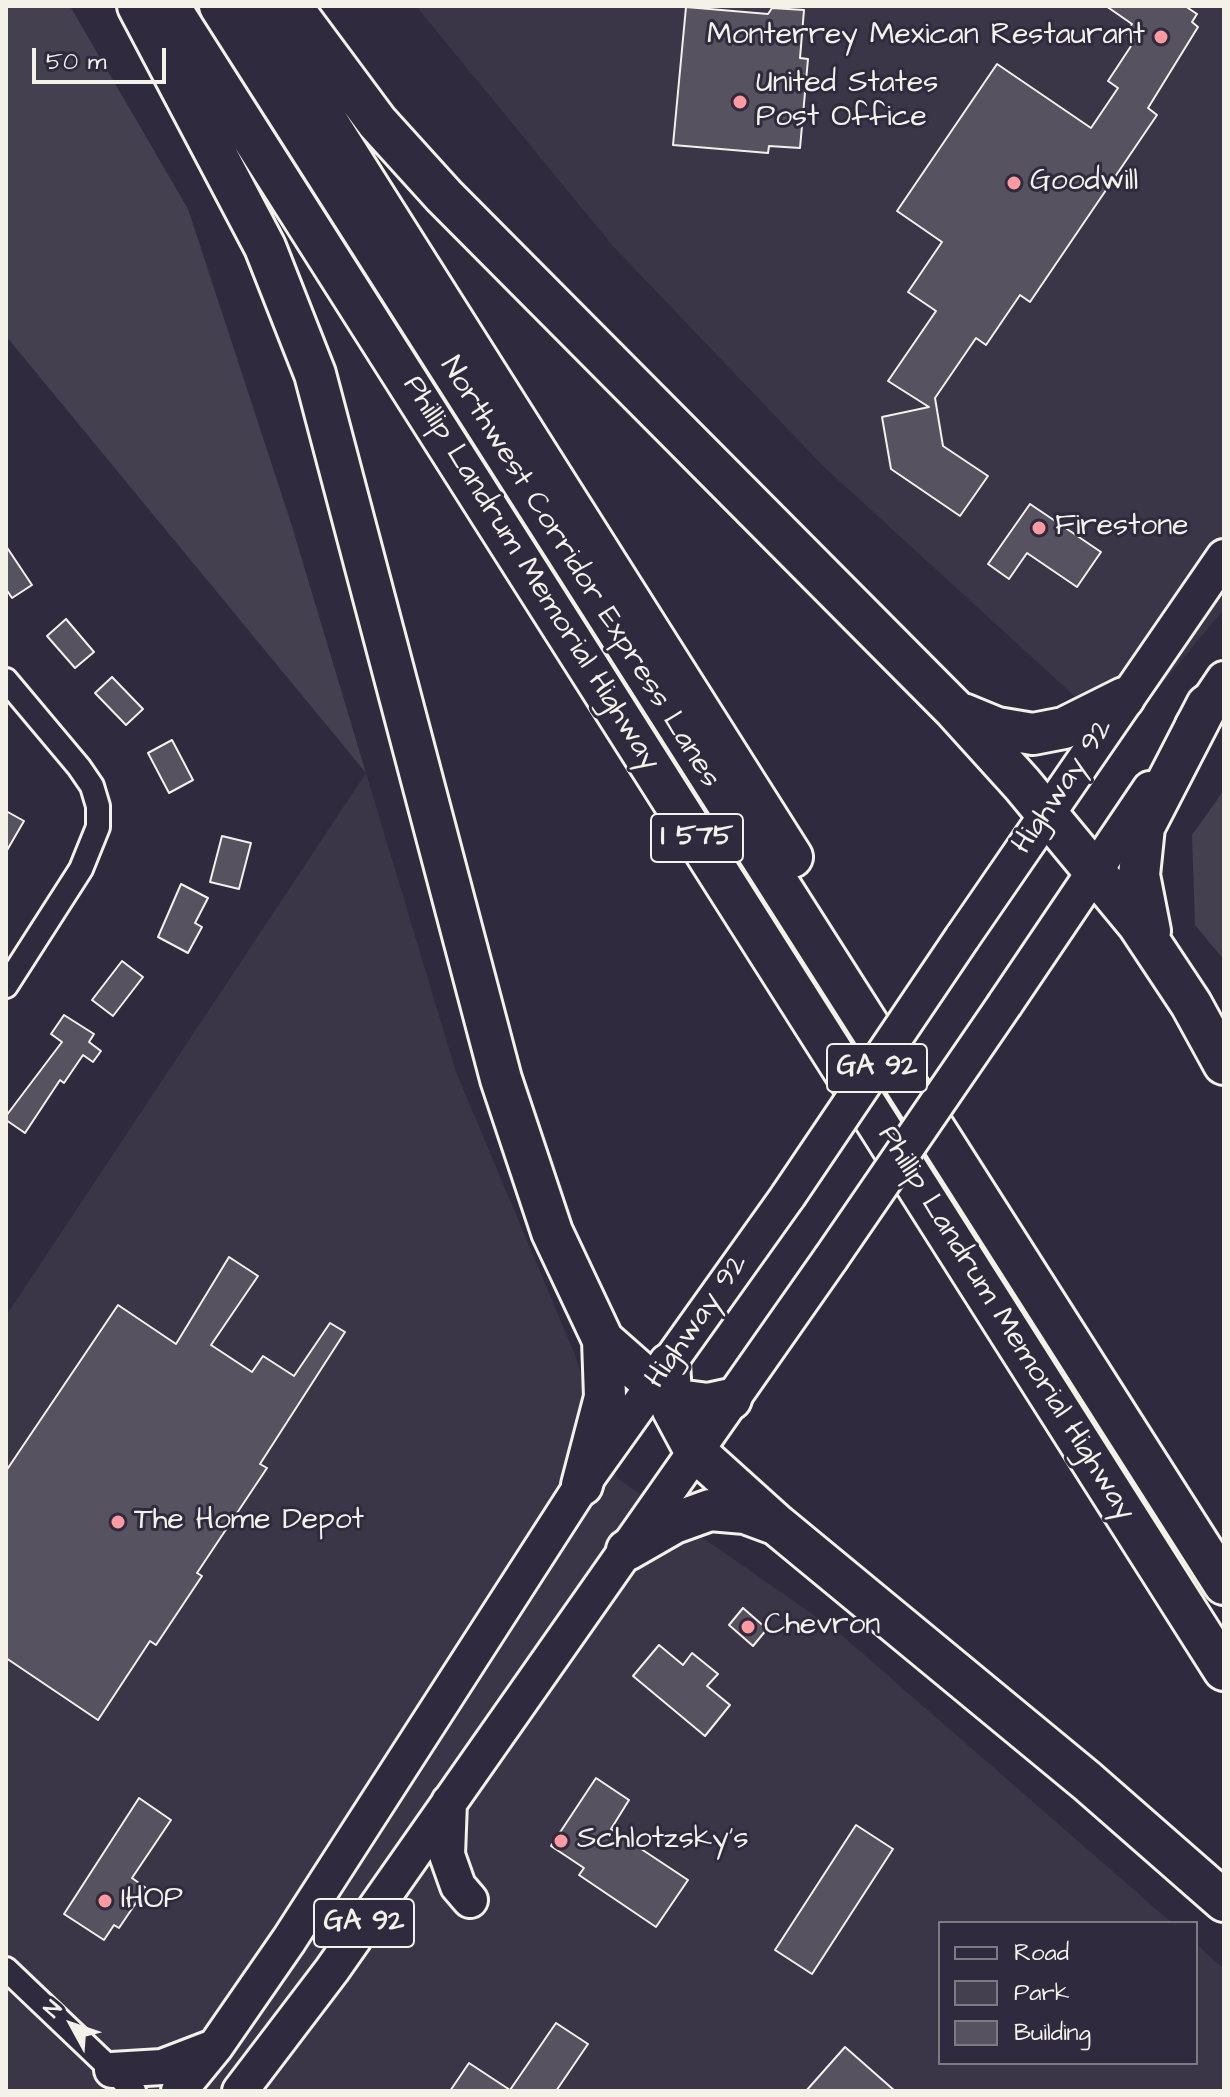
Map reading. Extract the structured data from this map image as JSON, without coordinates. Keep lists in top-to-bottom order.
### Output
{
  "streets": {
    "highway": ["Northwest Corridor Express Lanes", "Phillip Landrum Memorial Highway", "I 575"],
    "main road": ["Highway 92", "GA 92"]
  },
  "places": [
    "Monterrey Mexican Restaurant",
    "United States Post Office",
    "Goodwill",
    "Firestone",
    "The Home Depot",
    "Chevron",
    "Schlotzsky's",
    "IHOP"
  ],
  "legend": ["Road", "Park", "Building"],
  "scale_bar": "50 m",
  "north": "top left"
}
